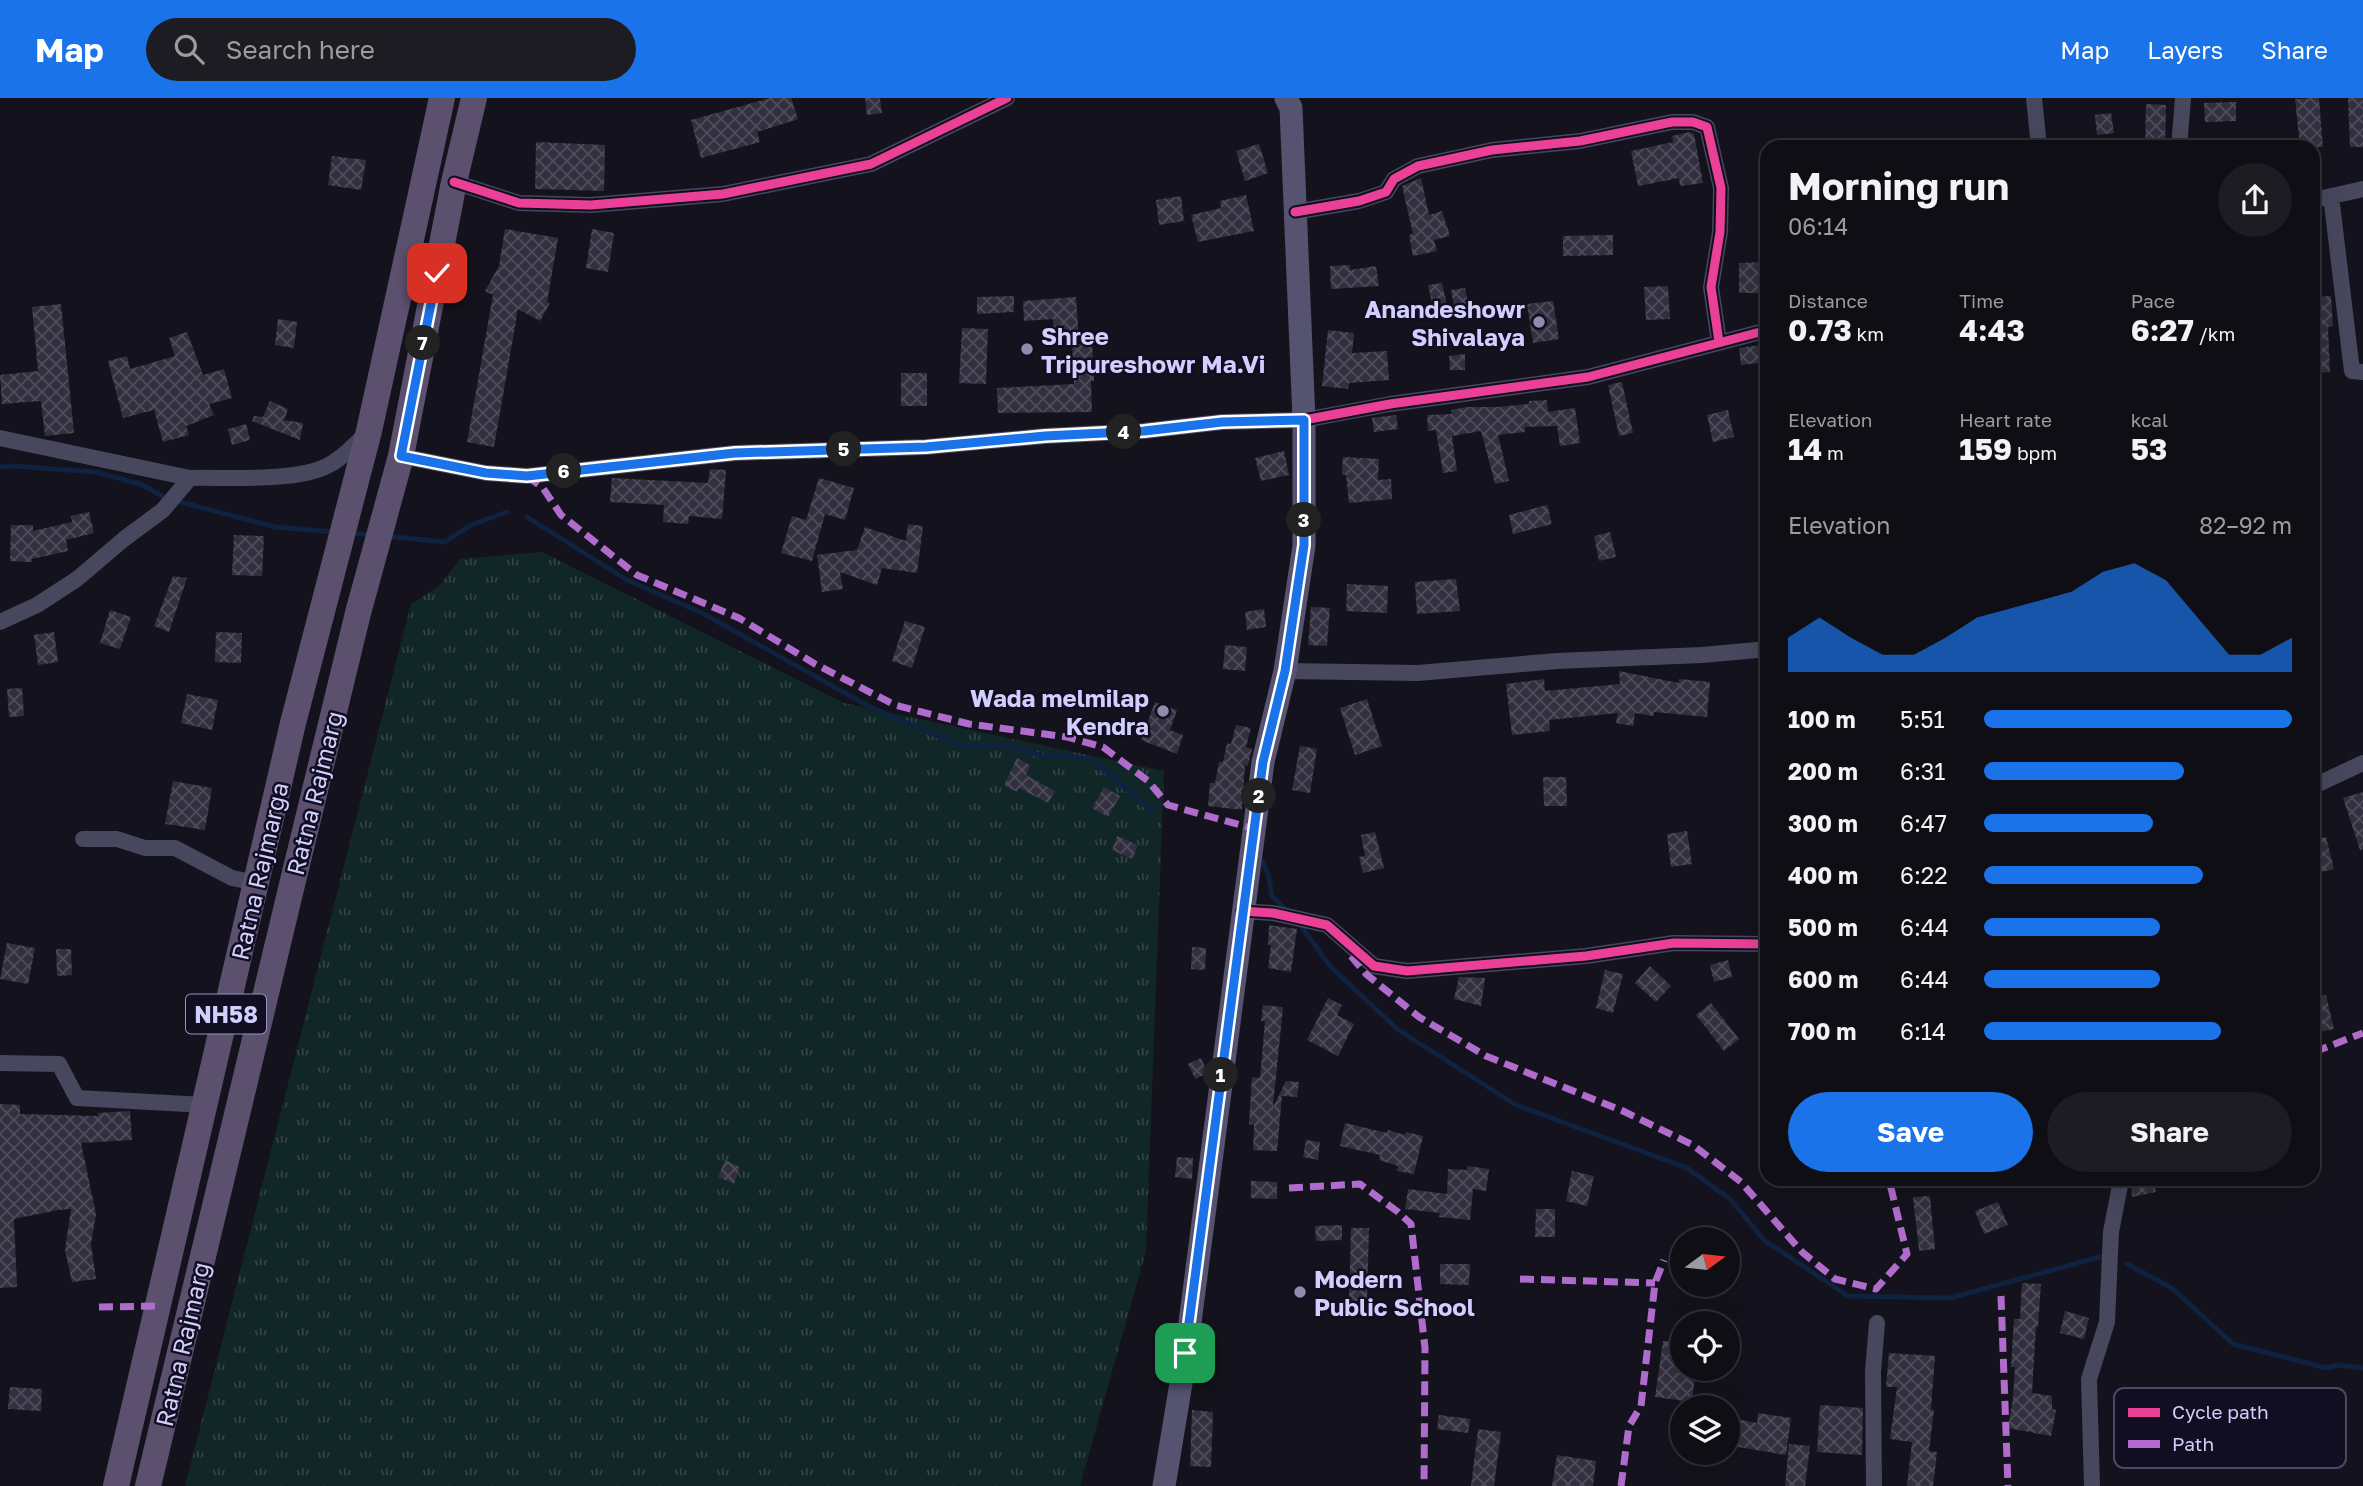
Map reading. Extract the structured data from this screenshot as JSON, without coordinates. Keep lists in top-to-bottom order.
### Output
{
  "streets": {
    "main road": ["Ratna Rajmarg", "Ratna Rajmarga", "NH58"]
  },
  "crossings": [
    ["Ratna Rajmarga", "NH58"]
  ],
  "places": [
    "Anandeshowr Shivalaya",
    "Shree Tripureshowr Ma.Vi",
    "Wada melmilap Kendra",
    "Modern Public School"
  ],
  "legend": ["Cycle path", "Path"],
  "north": "right",
  "page": {
    "header": "Map",
    "search": "Search here",
    "nav": ["Map", "Layers", "Share"],
    "heading": ["Morning run", "06:14"],
    "stats": [
      ["Distance", "0.73 km"],
      ["Time", "4:43"],
      ["Pace", "6:27 /km"],
      ["Elevation", "14 m"],
      ["Heart rate", "159 bpm"],
      ["kcal", "53"]
    ],
    "pins": [
      "7",
      "4",
      "5",
      "6",
      "3",
      "2",
      "1"
    ],
    "chart": ["Elevation", "82–92 m"],
    "list": [
      {
        "name": "100 m",
        "note": "5:51"
      },
      {
        "name": "200 m",
        "note": "6:31"
      },
      {
        "name": "300 m",
        "note": "6:47"
      },
      {
        "name": "400 m",
        "note": "6:22"
      },
      {
        "name": "500 m",
        "note": "6:44"
      },
      {
        "name": "600 m",
        "note": "6:44"
      },
      {
        "name": "700 m",
        "note": "6:14"
      }
    ],
    "buttons": ["Save", "Share"]
  }
}
